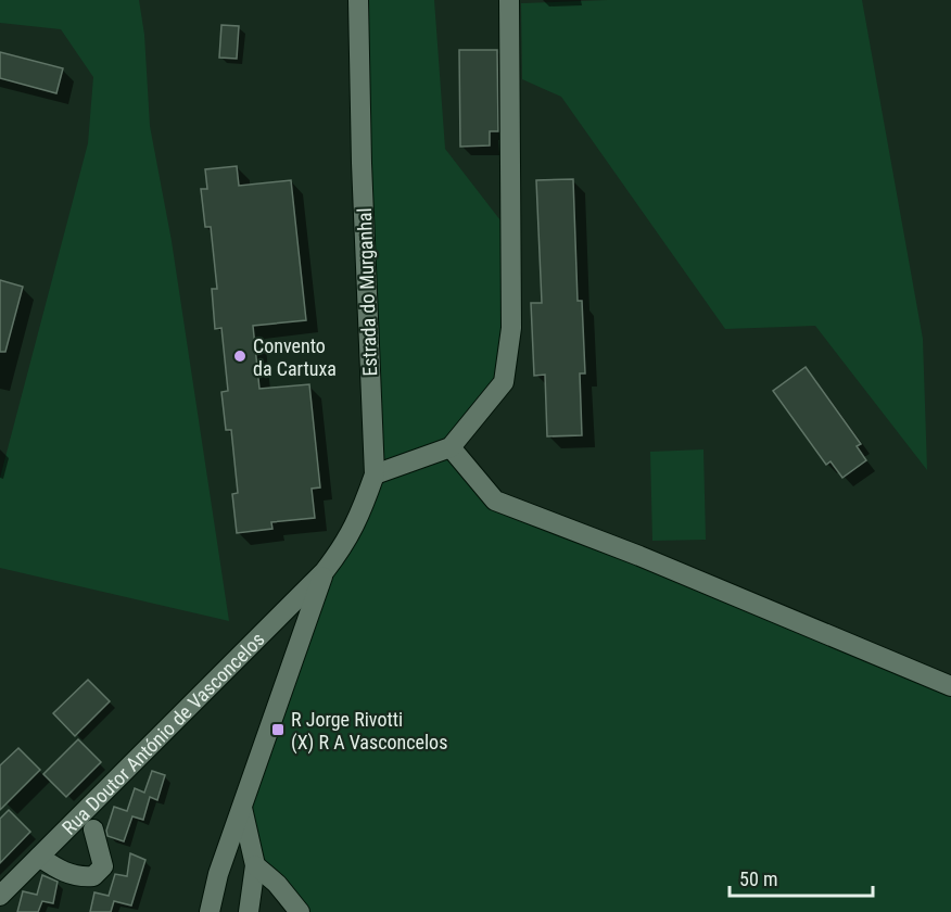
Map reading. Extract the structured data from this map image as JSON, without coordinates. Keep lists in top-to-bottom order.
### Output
{
  "streets": {
    "street": ["Estrada do Murganhal", "Rua Doutor António de Vasconcelos"]
  },
  "crossings": [
    ["Estrada do Murganhal", "Rua Doutor António de Vasconcelos"]
  ],
  "places": {
    "other": ["Convento da Cartuxa"],
    "transit": ["R Jorge Rivotti (X) R A Vasconcelos"]
  },
  "scale_bar": "50 m"
}
